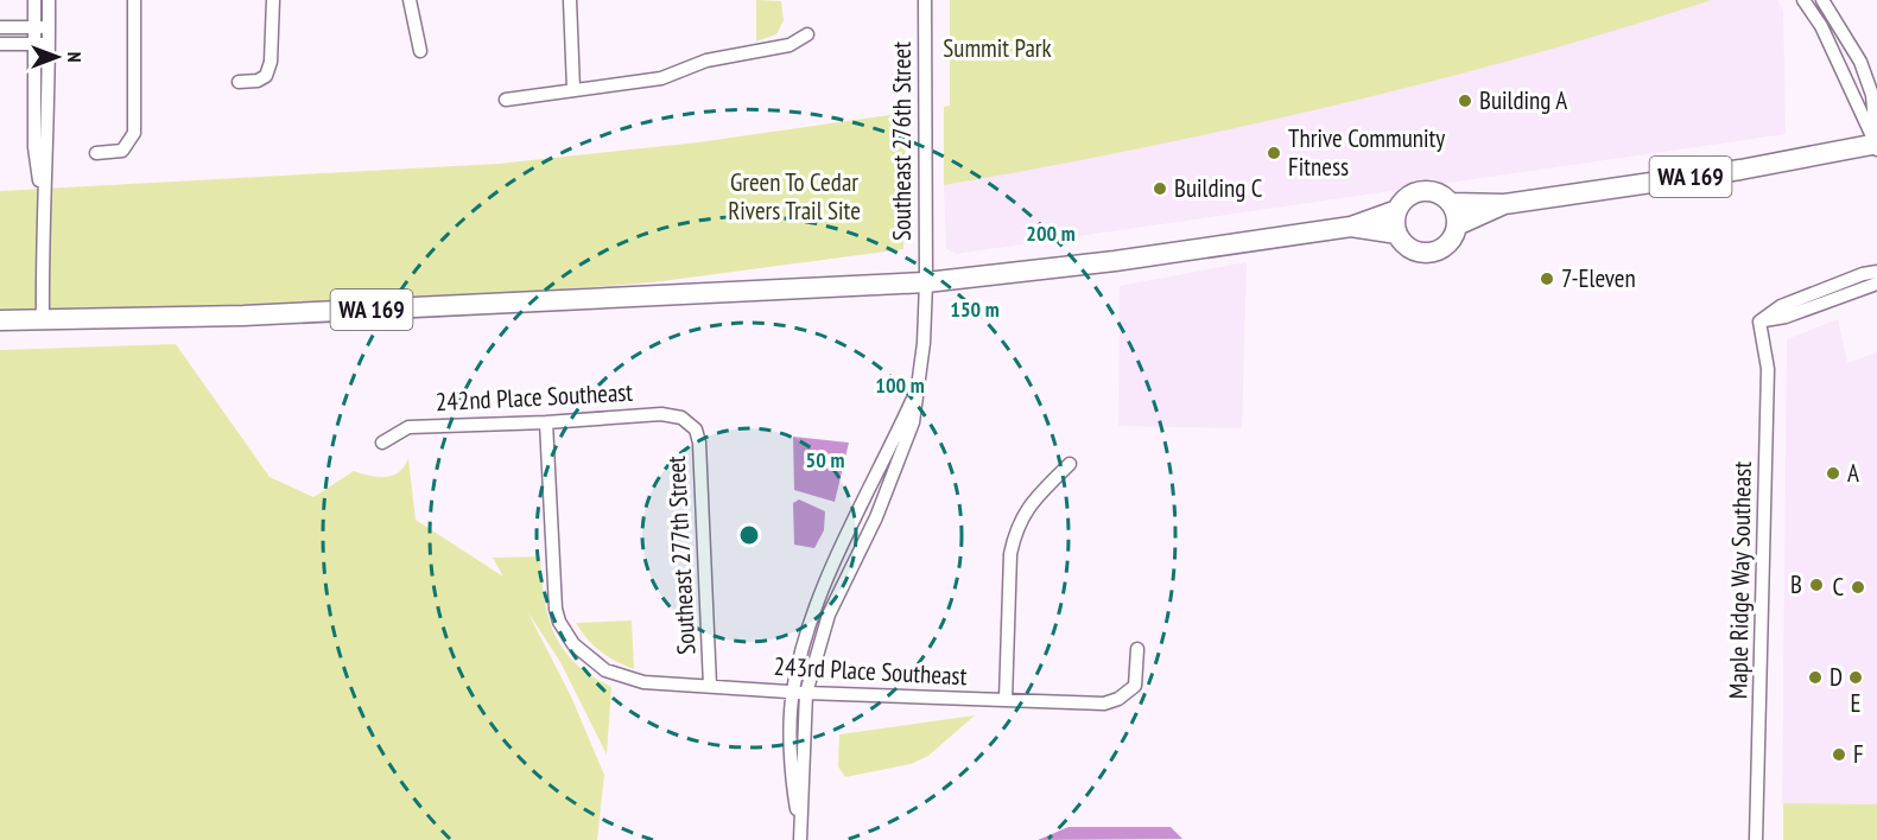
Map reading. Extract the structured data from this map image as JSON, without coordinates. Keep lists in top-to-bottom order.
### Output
{
  "streets": {
    "main road": ["WA 169"],
    "street": [
      "Southeast 276th Street",
      "242nd Place Southeast",
      "Southeast 277th Street",
      "Maple Ridge Way Southeast",
      "243rd Place Southeast"
    ]
  },
  "crossings": [
    ["Southeast 276th Street", "WA 169"],
    ["Southeast 276th Street", "243rd Place Southeast"],
    ["242nd Place Southeast", "Southeast 277th Street"],
    ["242nd Place Southeast", "243rd Place Southeast"],
    ["Southeast 277th Street", "243rd Place Southeast"]
  ],
  "parks": ["Summit Park", "Green To Cedar Rivers Trail Site"],
  "places": [
    "Building A",
    "Thrive Community Fitness",
    "Building C",
    "7-Eleven",
    "A",
    "B",
    "C",
    "D",
    "E",
    "F"
  ],
  "north": "right",
  "rings": [
    "200 m",
    "150 m",
    "100 m",
    "50 m"
  ]
}
